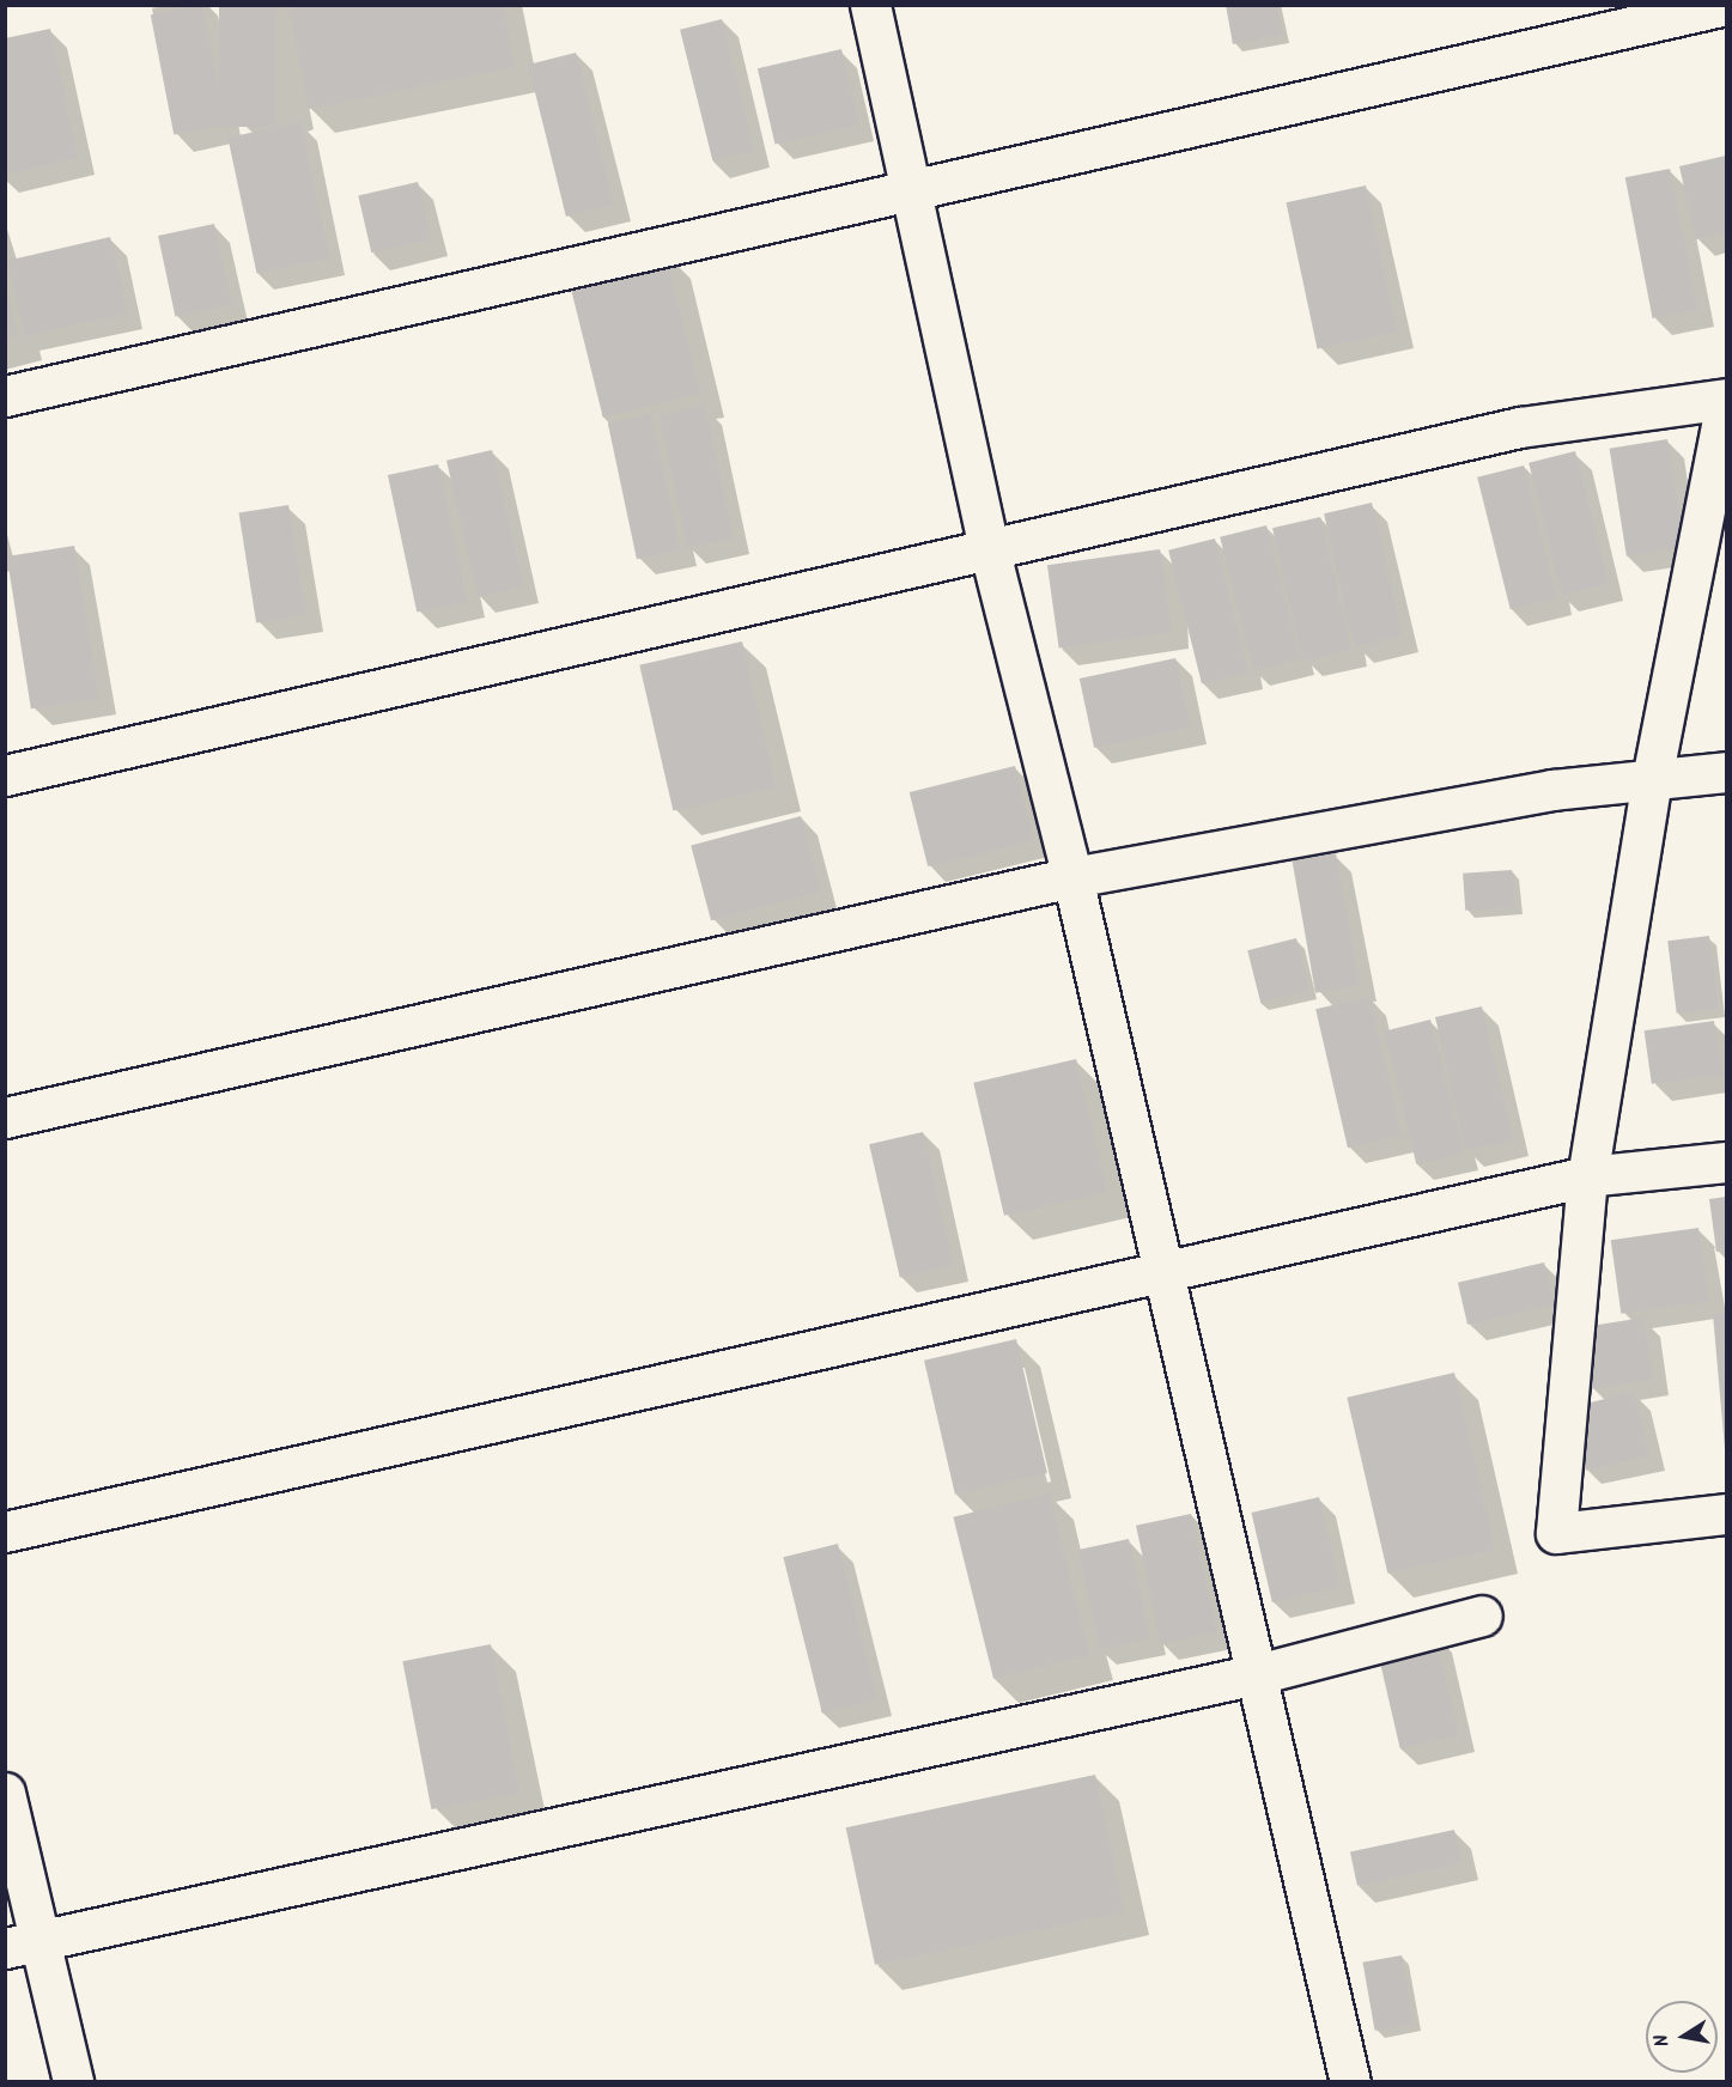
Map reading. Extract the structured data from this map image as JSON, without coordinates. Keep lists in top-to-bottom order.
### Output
{
  "north": "left"
}
